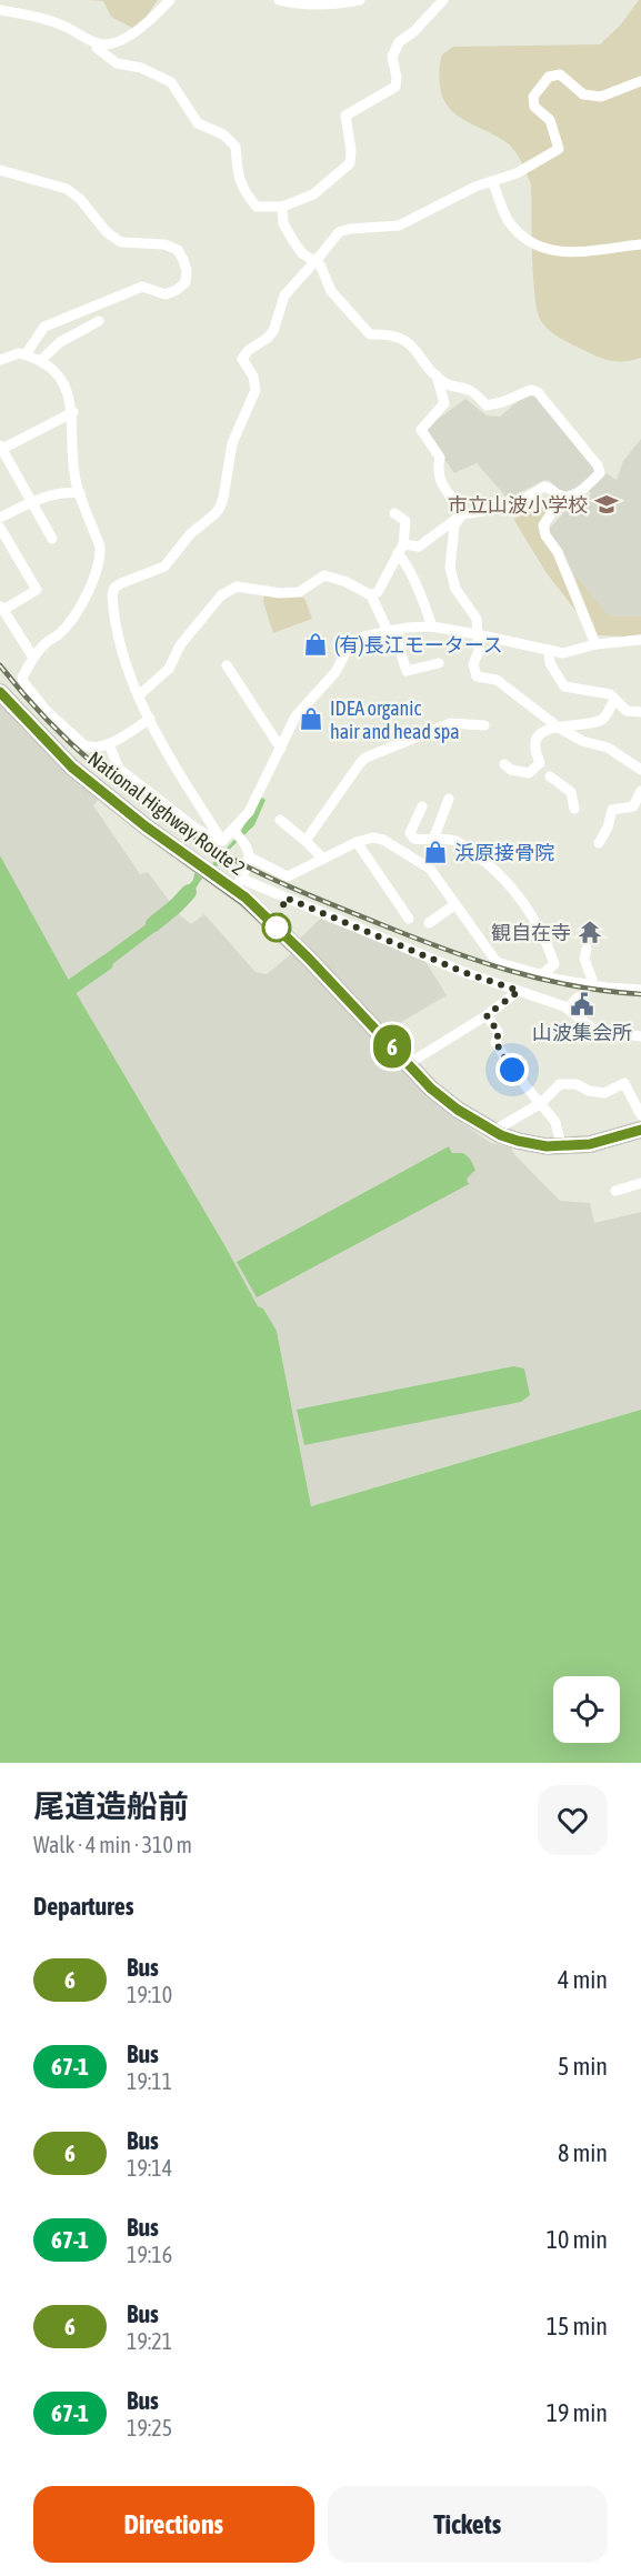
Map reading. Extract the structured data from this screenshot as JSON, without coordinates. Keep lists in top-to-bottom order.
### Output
{
  "streets": {
    "highway": ["National Highway Route 2"]
  },
  "places": {
    "school or university": ["市立山波小学校"],
    "shop": ["(有)長江モータース", "IDEA organic hair and head spa", "浜原接骨院"],
    "temple": ["観自在寺"],
    "public building": ["山波集会所"]
  },
  "lines": ["bus line 6"],
  "page": {
    "on_map": "6",
    "heading": [
      ["尾道造船前", "Walk · 4 min · 310 m"],
      "Departures"
    ],
    "list": [
      {
        "mark": "6",
        "name": "Bus",
        "note": "19:10",
        "value": "4 min"
      },
      {
        "mark": "67-1",
        "name": "Bus",
        "note": "19:11",
        "value": "5 min"
      },
      {
        "mark": "6",
        "name": "Bus",
        "note": "19:14",
        "value": "8 min"
      },
      {
        "mark": "67-1",
        "name": "Bus",
        "note": "19:16",
        "value": "10 min"
      },
      {
        "mark": "6",
        "name": "Bus",
        "note": "19:21",
        "value": "15 min"
      },
      {
        "mark": "67-1",
        "name": "Bus",
        "note": "19:25",
        "value": "19 min"
      }
    ],
    "buttons": ["Directions", "Tickets"]
  }
}
